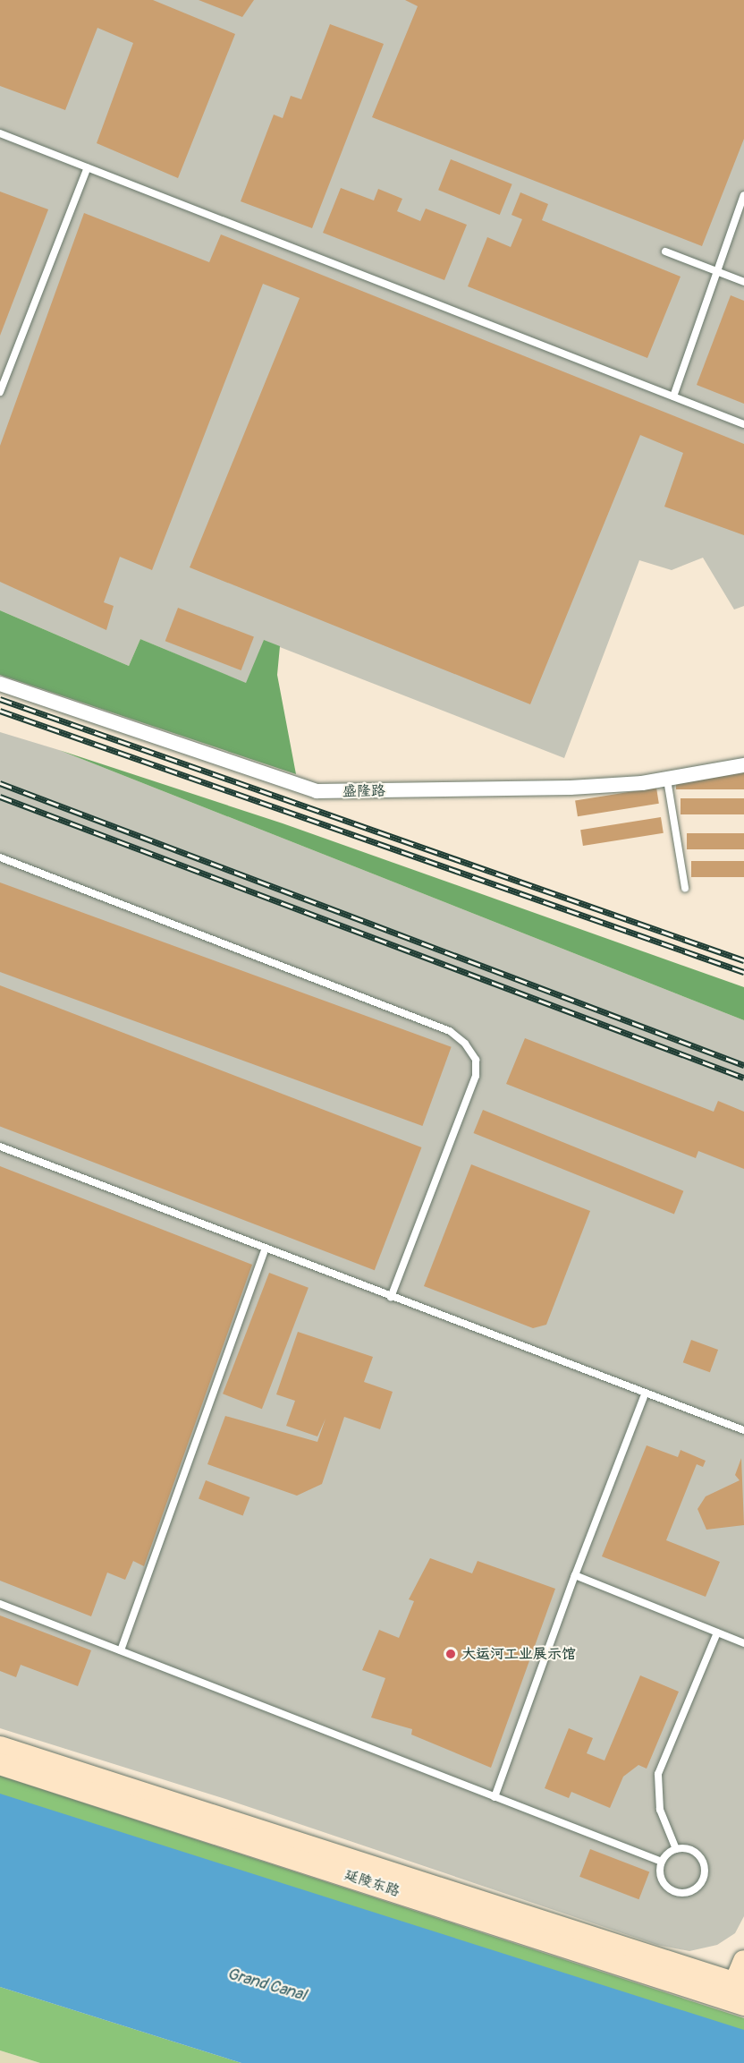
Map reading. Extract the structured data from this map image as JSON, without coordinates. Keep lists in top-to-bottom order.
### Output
{
  "streets": {
    "main road": ["延陵东路"],
    "street": ["盛隆路"]
  },
  "water": ["Grand Canal"],
  "places": ["大运河工业展示馆"]
}
